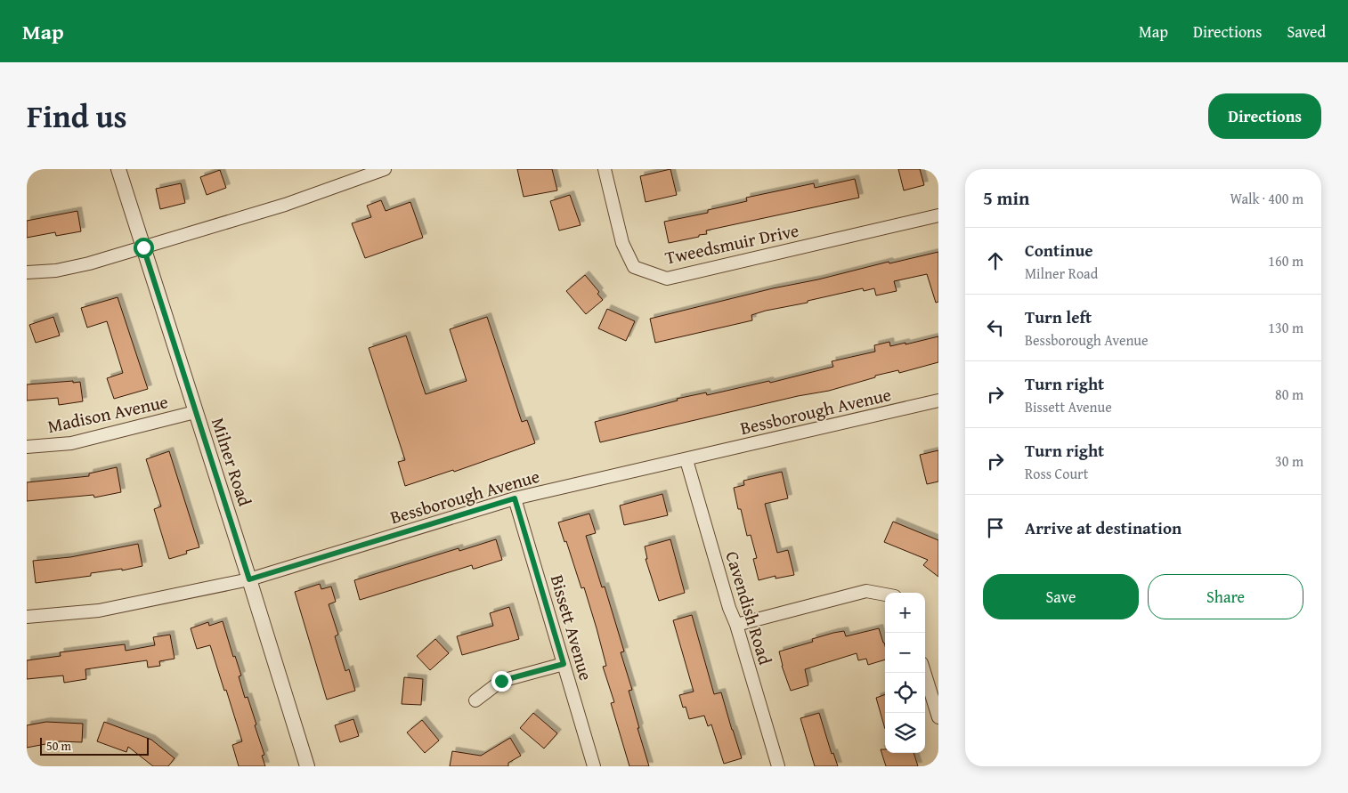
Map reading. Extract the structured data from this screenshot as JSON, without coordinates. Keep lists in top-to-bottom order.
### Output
{
  "streets": {
    "street": [
      "Tweedsmuir Drive",
      "Bessborough Avenue",
      "Madison Avenue",
      "Milner Road",
      "Cavendish Road",
      "Bissett Avenue"
    ]
  },
  "crossings": [
    ["Bessborough Avenue", "Milner Road"],
    ["Bessborough Avenue", "Cavendish Road"],
    ["Bessborough Avenue", "Bissett Avenue"],
    ["Madison Avenue", "Milner Road"]
  ],
  "scale_bar": "50 m",
  "page": {
    "header": "Map",
    "nav": ["Map", "Directions", "Saved"],
    "title": "Find us",
    "buttons": [
      "Directions",
      ["Save", "Share"]
    ],
    "heading": ["5 min", "Walk · 400 m"],
    "list": [
      ["Continue", "Milner Road", "160 m"],
      ["Turn left", "Bessborough Avenue", "130 m"],
      ["Turn right", "Bissett Avenue", "80 m"],
      ["Turn right", "Ross Court", "30 m"],
      "Arrive at destination"
    ],
    "map_buttons": ["+", "−"],
    "scale": "50 m"
  }
}
